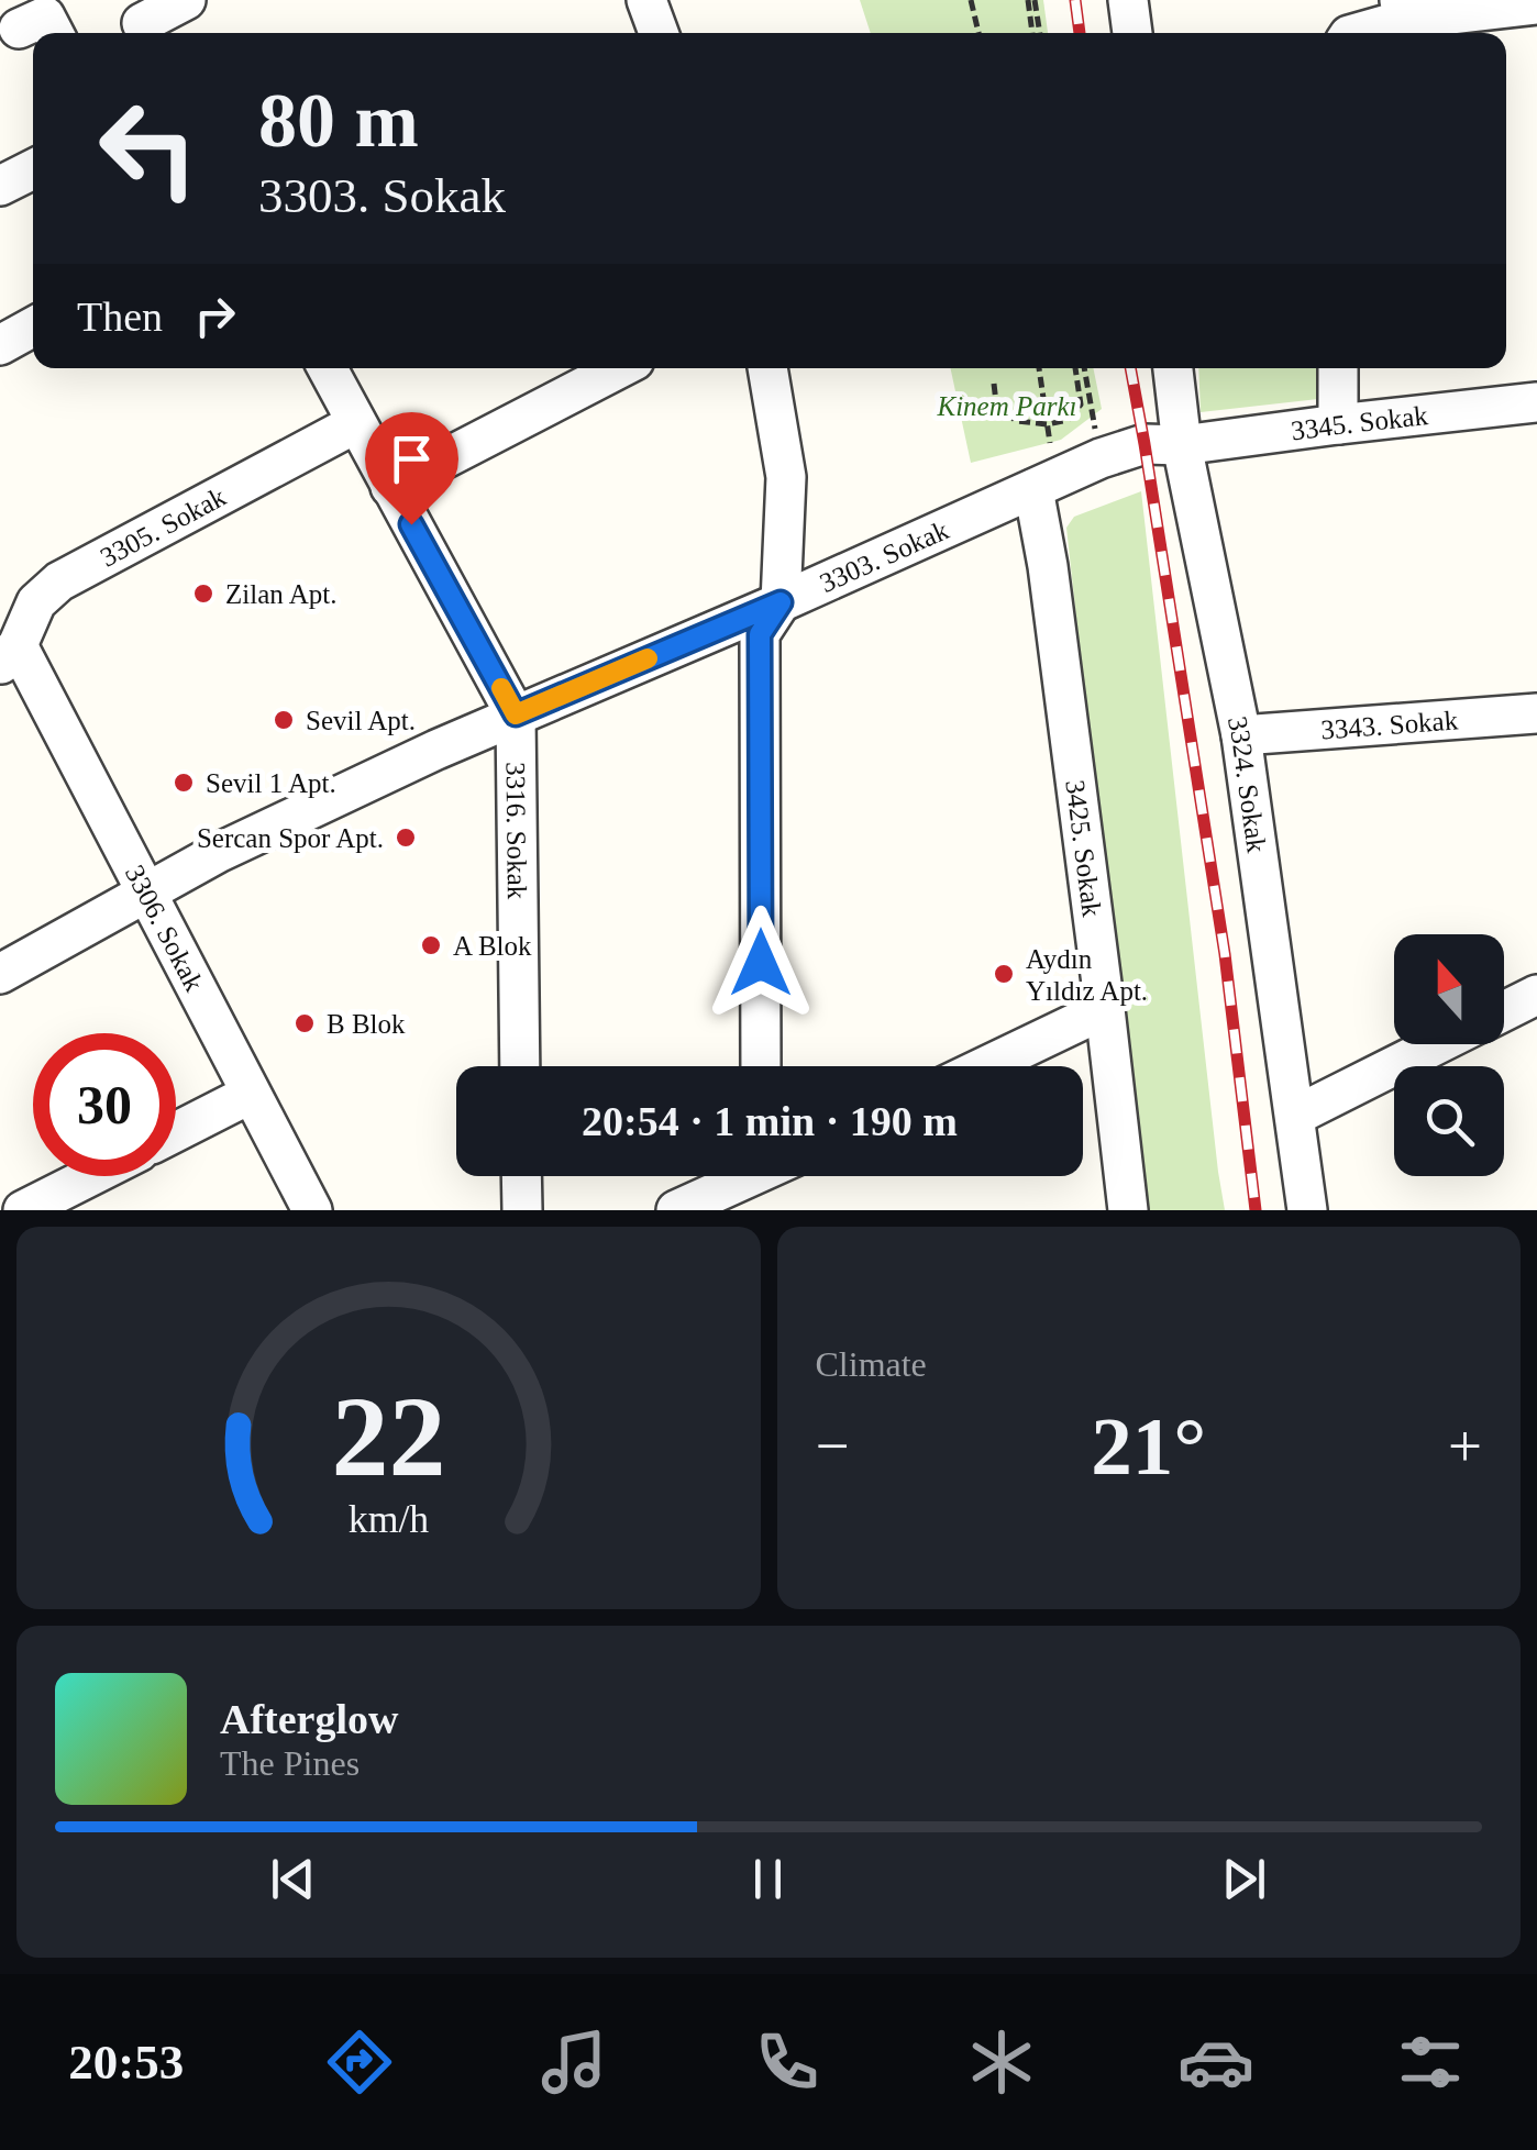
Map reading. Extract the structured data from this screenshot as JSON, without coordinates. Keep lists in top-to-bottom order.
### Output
{
  "streets": {
    "street": [
      "3345. Sokak",
      "3305. Sokak",
      "3303. Sokak",
      "3343. Sokak",
      "3324. Sokak",
      "3316. Sokak",
      "3425. Sokak",
      "3306. Sokak"
    ]
  },
  "crossings": [
    ["3345. Sokak", "3303. Sokak"],
    ["3345. Sokak", "3324. Sokak"],
    ["3305. Sokak", "3316. Sokak"],
    ["3305. Sokak", "3306. Sokak"],
    ["3303. Sokak", "3324. Sokak"],
    ["3303. Sokak", "3316. Sokak"],
    ["3303. Sokak", "3425. Sokak"],
    ["3303. Sokak", "3306. Sokak"],
    ["3343. Sokak", "3324. Sokak"]
  ],
  "parks": ["Kinem Parkı"],
  "places": [
    "Zilan Apt.",
    "Sevil Apt.",
    "Sevil 1 Apt.",
    "Sercan Spor Apt.",
    "A Blok",
    "Aydın Yıldız Apt.",
    "B Blok"
  ],
  "north": "top",
  "page": {
    "turn": ["80 m", "3303. Sokak"],
    "then": "Then",
    "limit": "30",
    "trip": "20:54 · 1 min · 190 m",
    "tile": "Climate",
    "heat": ["−", "21°", "+"],
    "song": ["Afterglow", "The Pines"],
    "tabs": "20:53",
    "gauge": ["22", "km/h"]
  }
}
